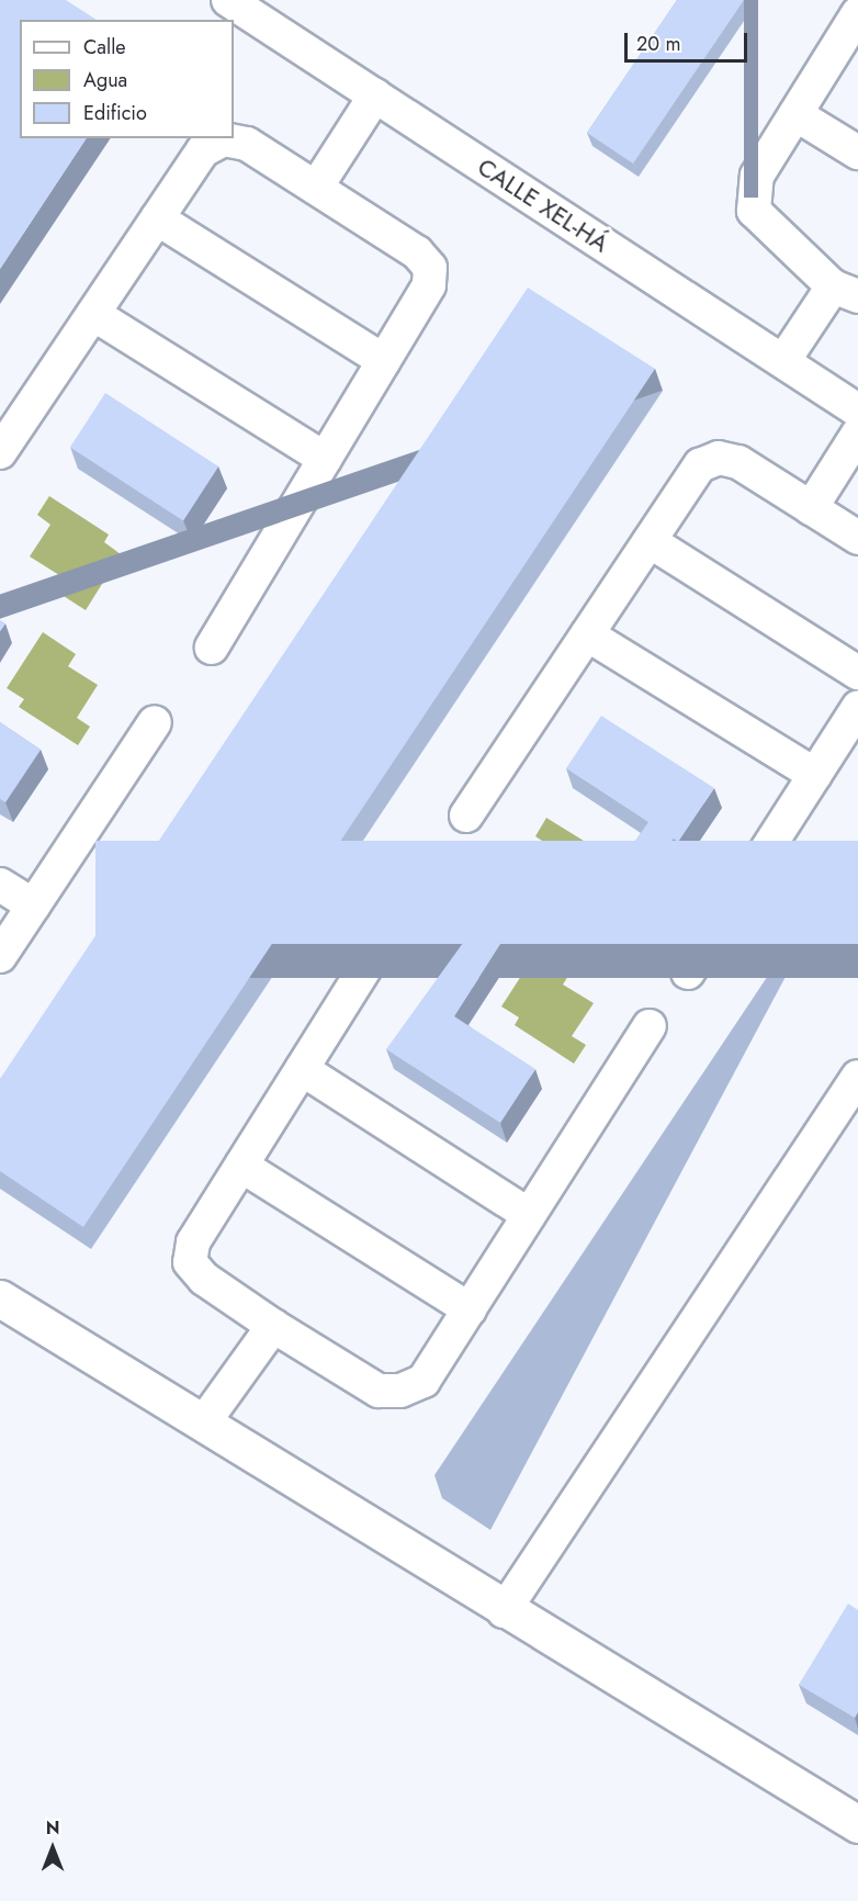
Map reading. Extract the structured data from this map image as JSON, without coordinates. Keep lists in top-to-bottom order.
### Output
{
  "streets": {
    "street": ["CALLE XEL-HÁ"]
  },
  "legend": ["Calle", "Agua", "Edificio"],
  "scale_bar": "20 m",
  "north": "top"
}
